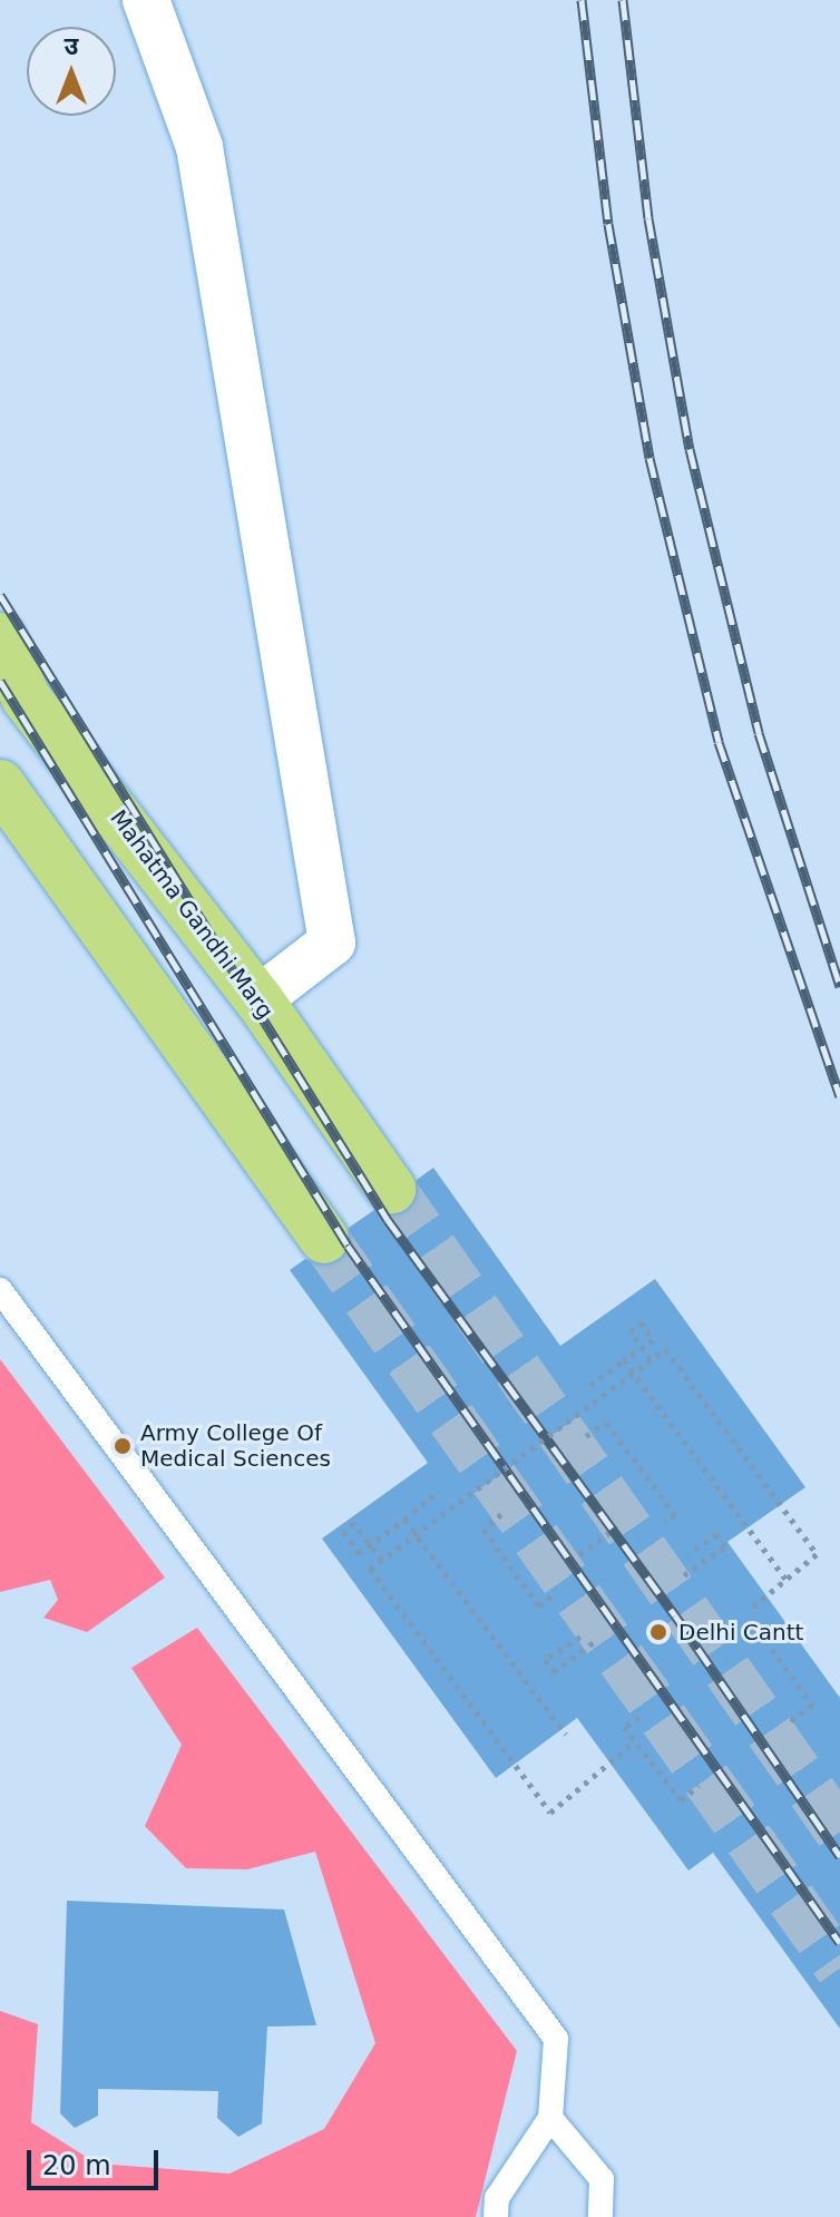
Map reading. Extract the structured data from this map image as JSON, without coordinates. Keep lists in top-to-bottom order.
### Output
{
  "streets": {
    "main road": ["Mahatma Gandhi Marg"]
  },
  "places": ["Army College Of Medical Sciences", "Delhi Cantt"],
  "scale_bar": "20 m",
  "north": "top"
}
